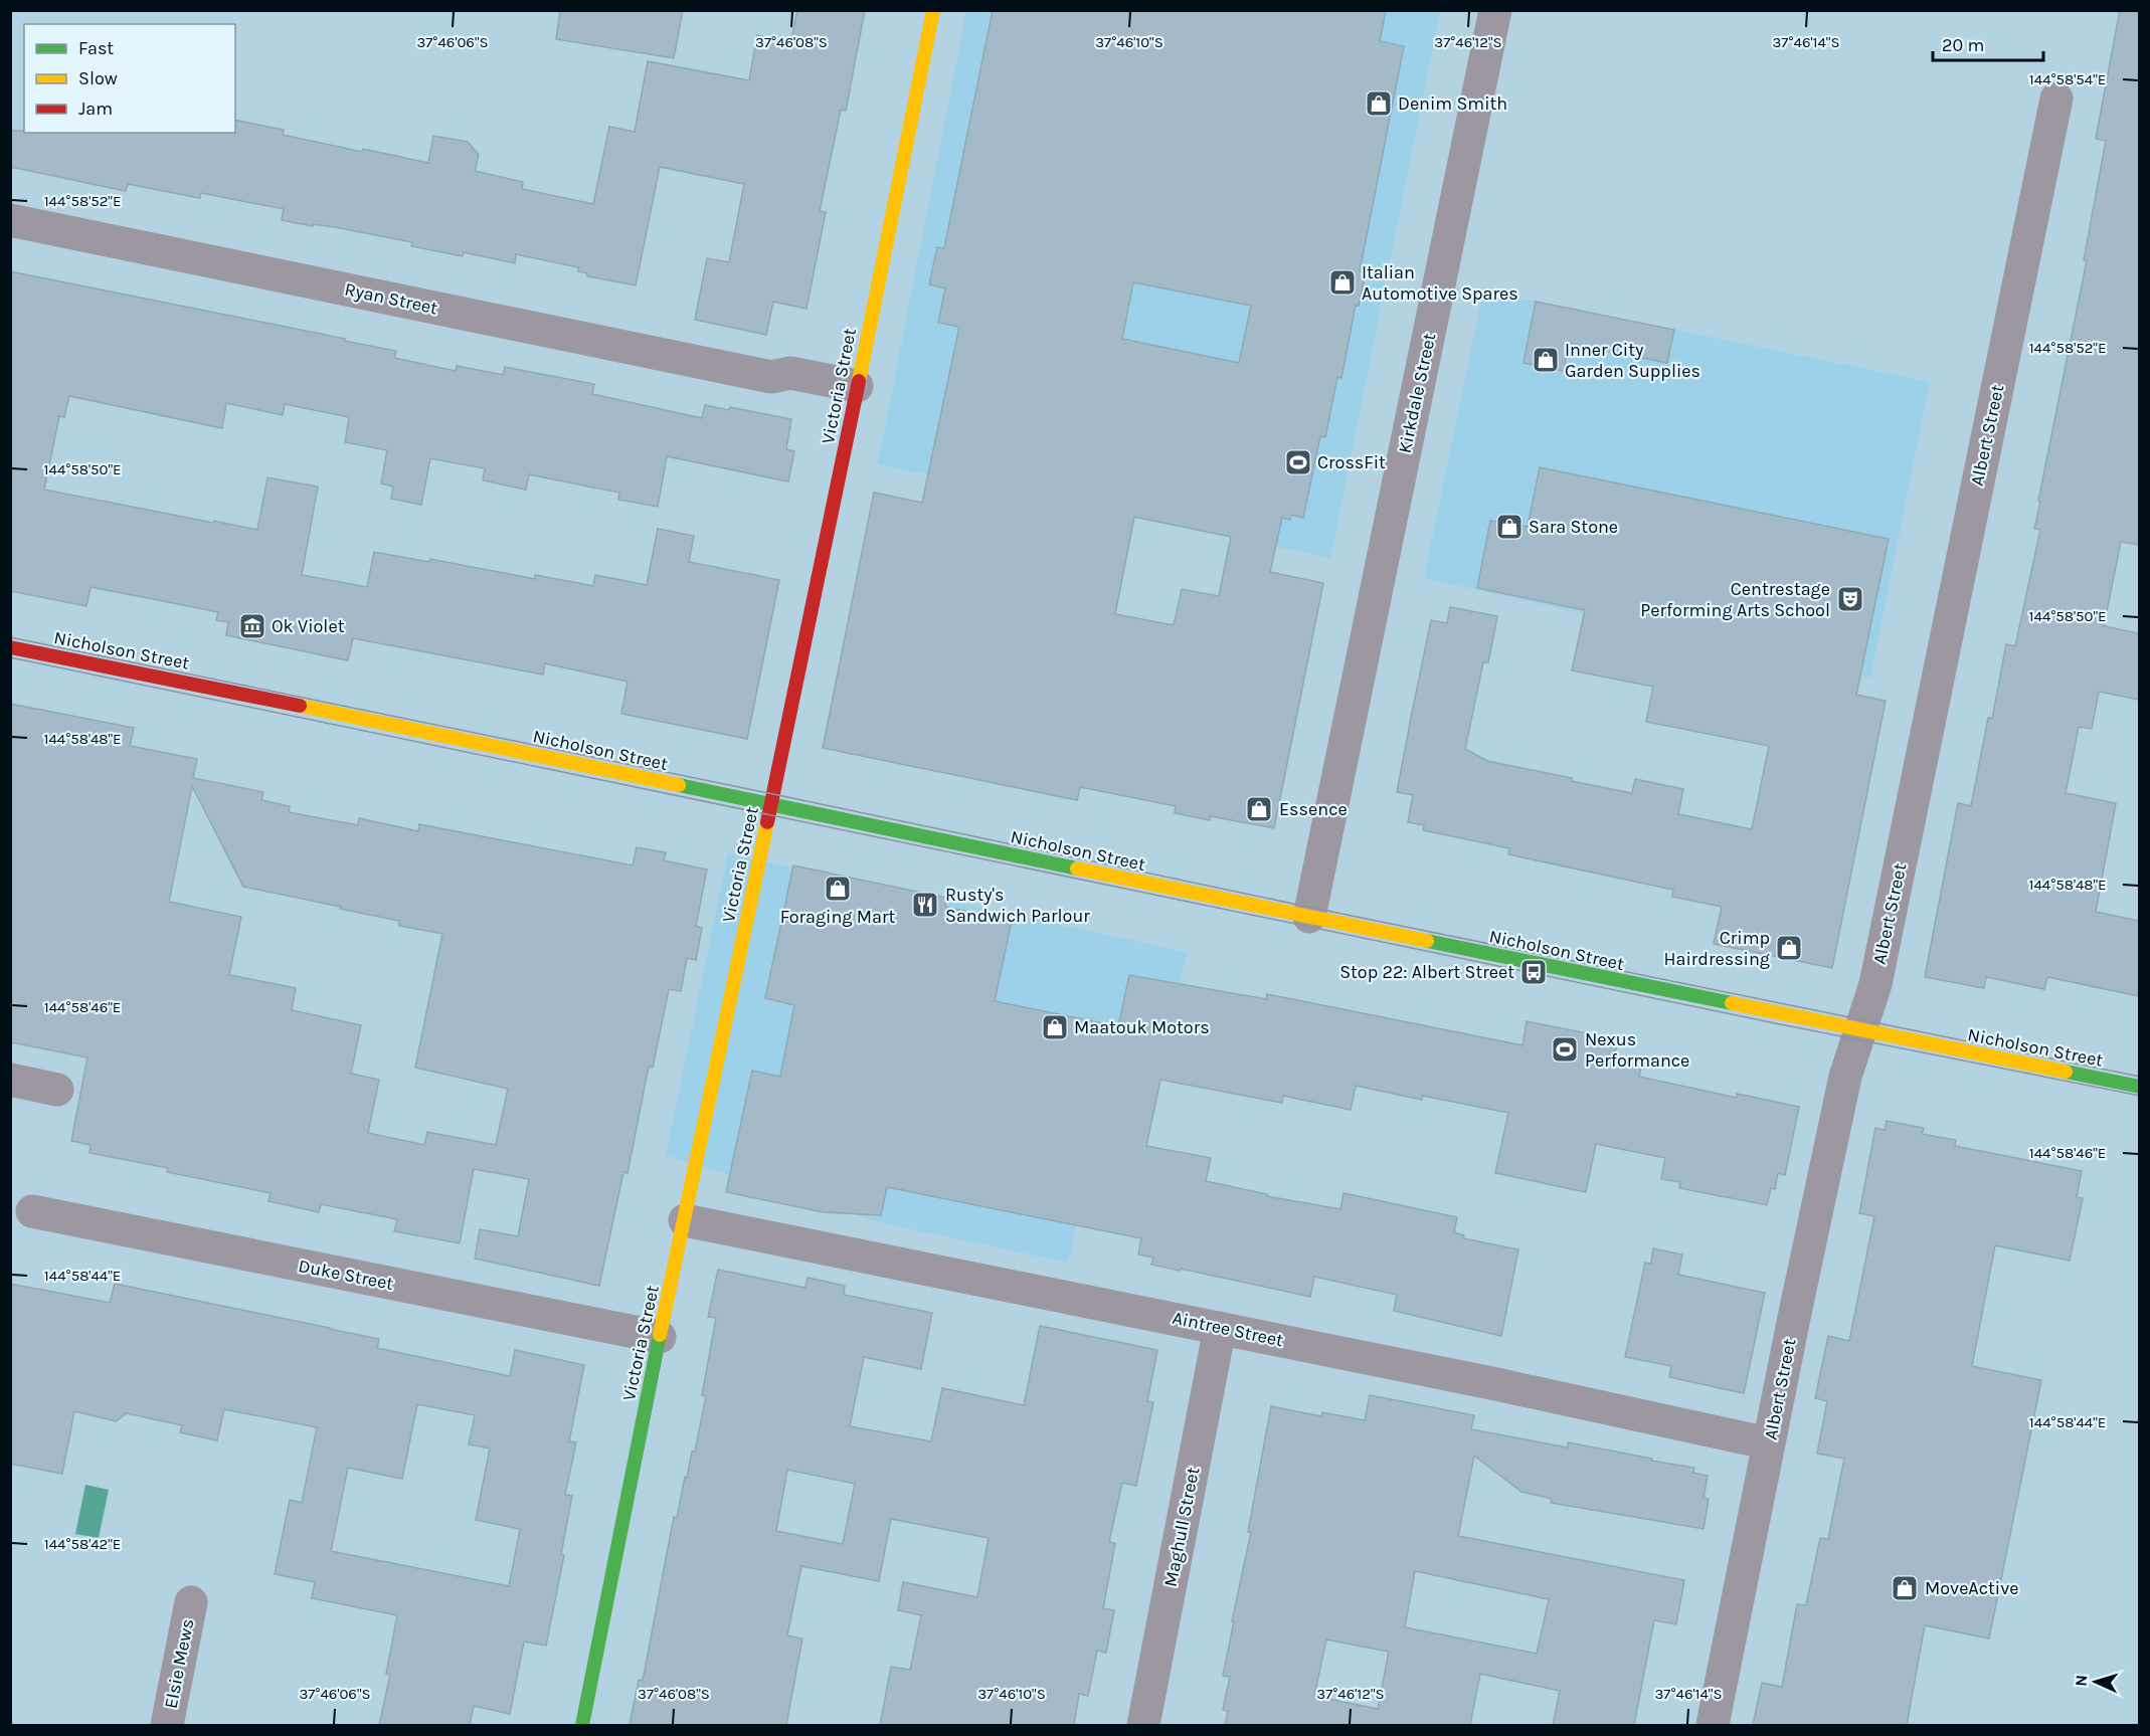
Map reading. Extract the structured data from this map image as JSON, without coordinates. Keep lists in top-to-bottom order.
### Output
{
  "streets": {
    "main road": ["Victoria Street", "Nicholson Street"],
    "street": [
      "Ryan Street",
      "Kirkdale Street",
      "Albert Street",
      "Duke Street",
      "Aintree Street",
      "Maghull Street",
      "Elsie Mews"
    ]
  },
  "crossings": [
    ["Ryan Street", "Victoria Street"],
    ["Victoria Street", "Nicholson Street"],
    ["Victoria Street", "Duke Street"],
    ["Victoria Street", "Aintree Street"],
    ["Kirkdale Street", "Nicholson Street"],
    ["Albert Street", "Nicholson Street"],
    ["Albert Street", "Aintree Street"],
    ["Aintree Street", "Maghull Street"]
  ],
  "places": {
    "shop": [
      "Denim Smith",
      "Italian Automotive Spares",
      "Inner City Garden Supplies",
      "Sara Stone",
      "Essence",
      "Foraging Mart",
      "Crimp Hairdressing",
      "Maatouk Motors",
      "MoveActive"
    ],
    "sports": ["CrossFit", "Nexus Performance"],
    "theatre": ["Centrestage Performing Arts School"],
    "museum": ["Ok Violet"],
    "restaurant": ["Rusty's Sandwich Parlour"],
    "bus stop": ["Stop 22: Albert Street"]
  },
  "legend": ["Fast", "Slow", "Jam"],
  "scale_bar": "20 m",
  "north": "left",
  "coordinates": [
    "37°46'06\"S",
    "37°46'08\"S",
    "37°46'10\"S",
    "37°46'12\"S",
    "37°46'14\"S",
    "144°58'54\"E",
    "144°58'52\"E",
    "144°58'50\"E",
    "144°58'48\"E",
    "144°58'46\"E",
    "144°58'44\"E",
    "144°58'42\"E"
  ]
}
